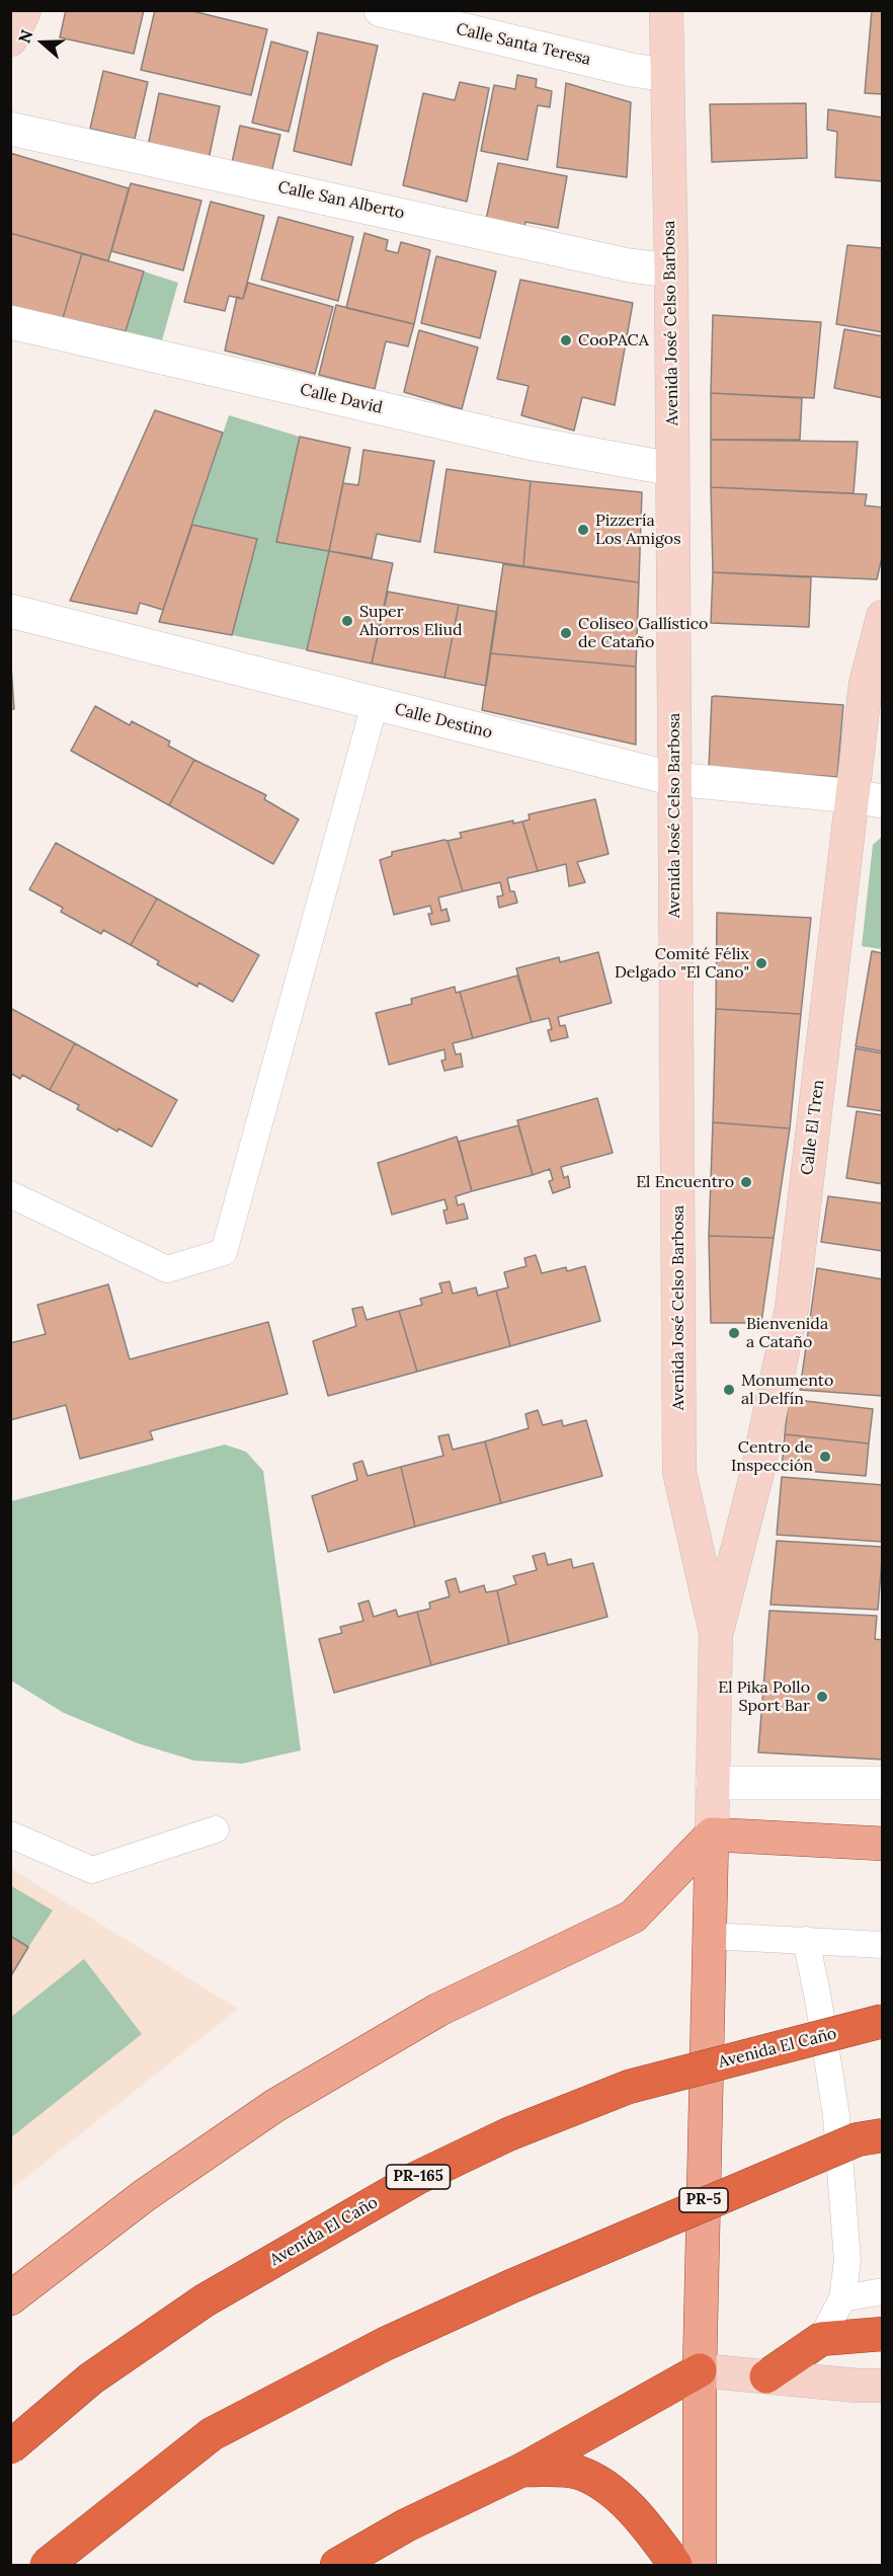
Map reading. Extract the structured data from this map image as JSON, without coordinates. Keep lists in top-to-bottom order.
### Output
{
  "streets": {
    "highway": ["Avenida El Caño", "PR-165"],
    "main road": ["Avenida José Celso Barbosa", "Calle El Tren", "PR-5"],
    "street": [
      "Calle Santa Teresa",
      "Calle San Alberto",
      "Calle David",
      "Calle Destino"
    ]
  },
  "crossings": [
    ["Calle Santa Teresa", "Avenida José Celso Barbosa"],
    ["Calle San Alberto", "Avenida José Celso Barbosa"],
    ["Avenida José Celso Barbosa", "Calle David"],
    ["Avenida José Celso Barbosa", "Calle Destino"],
    ["Avenida José Celso Barbosa", "Calle El Tren"],
    ["Avenida José Celso Barbosa", "PR-5"],
    ["Calle Destino", "Calle El Tren"]
  ],
  "places": [
    "CooPACA",
    "Pizzería Los Amigos",
    "Super Ahorros Eliud",
    "Coliseo Gallístico de Cataño",
    "Comité Félix Delgado \"El Cano\"",
    "El Encuentro",
    "Bienvenida a Cataño",
    "Monumento al Delfín",
    "Centro de Inspección",
    "El Pika Pollo Sport Bar"
  ],
  "north": "left"
}
